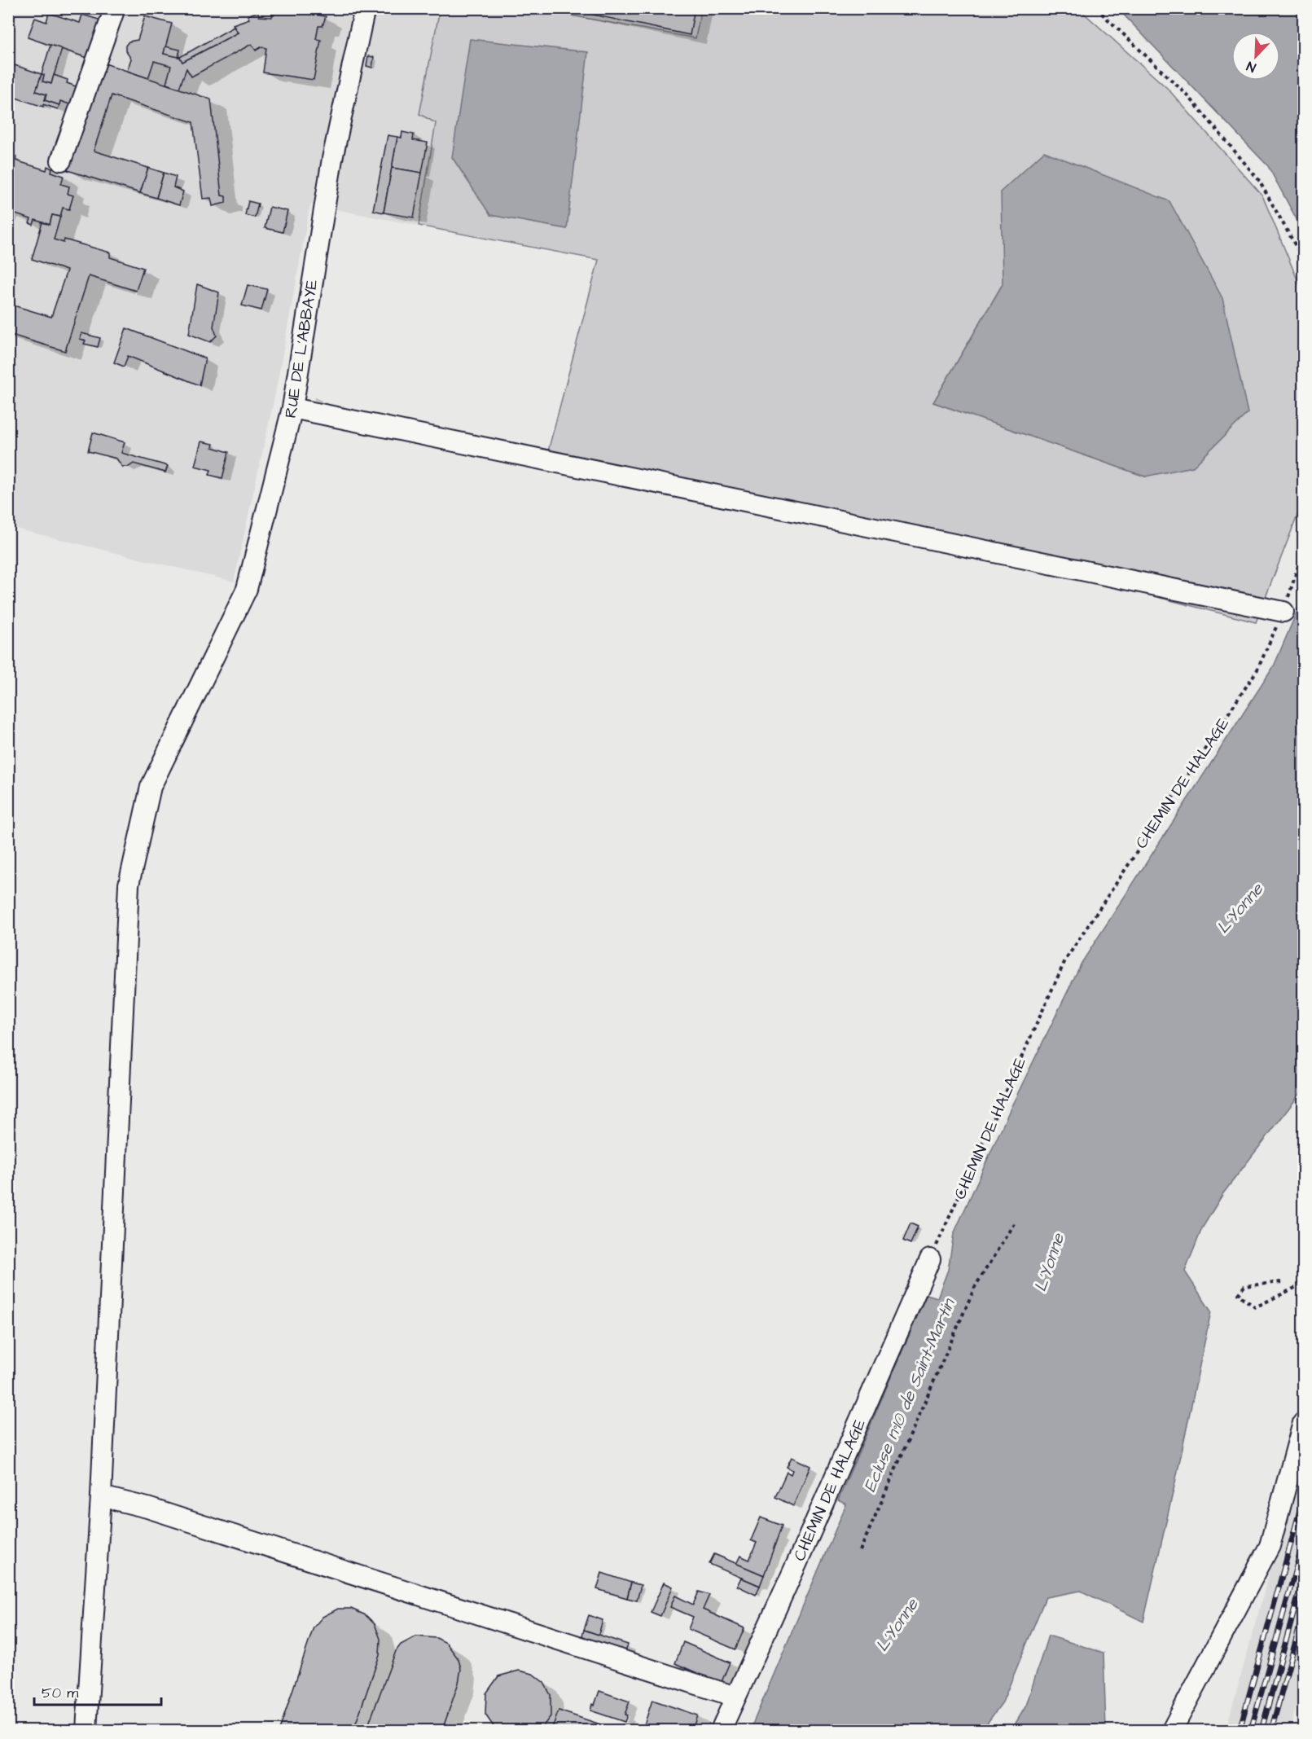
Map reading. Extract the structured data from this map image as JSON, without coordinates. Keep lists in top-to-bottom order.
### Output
{
  "streets": {
    "street": ["RUE DE L'ABBAYE", "CHEMIN DE HALAGE"]
  },
  "water": ["L'Yonne", "Ecluse n°10 de Saint-Martin"],
  "scale_bar": "50 m",
  "north": "bottom left"
}
